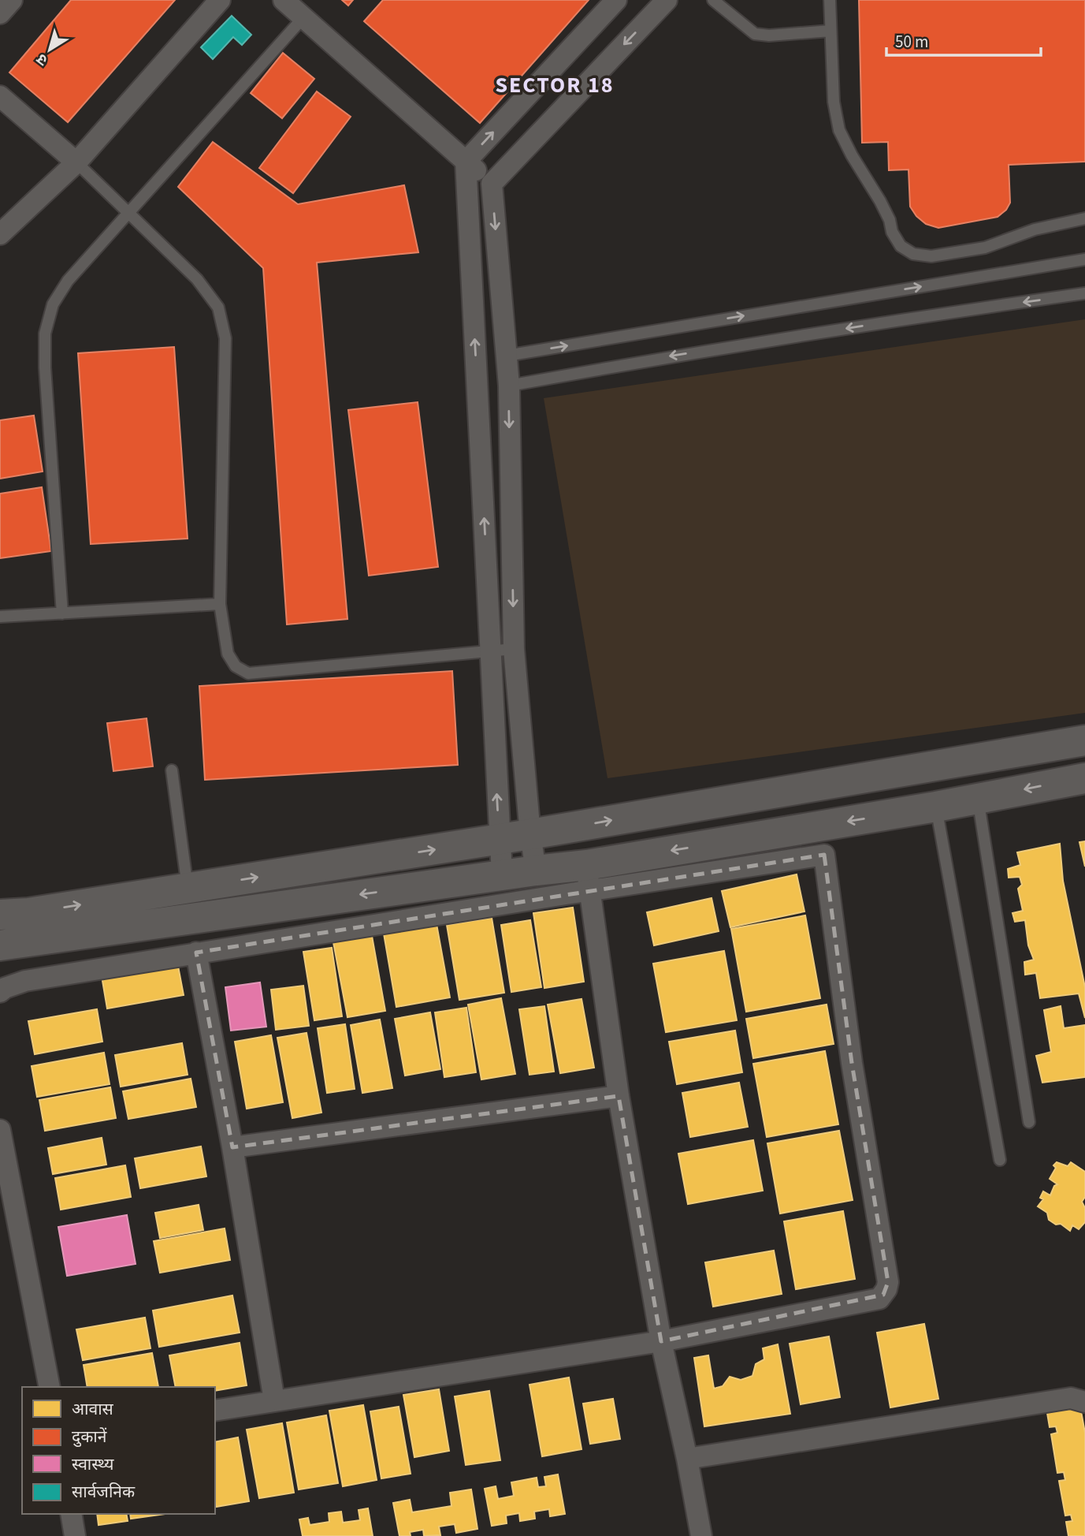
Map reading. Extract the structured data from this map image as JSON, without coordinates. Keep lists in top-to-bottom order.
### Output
{
  "districts": ["SECTOR 18"],
  "legend": [
    "आवास",
    "दुकानें",
    "स्वास्थ्य",
    "सार्वजनिक"
  ],
  "scale_bar": "50 m",
  "north": "bottom left"
}
